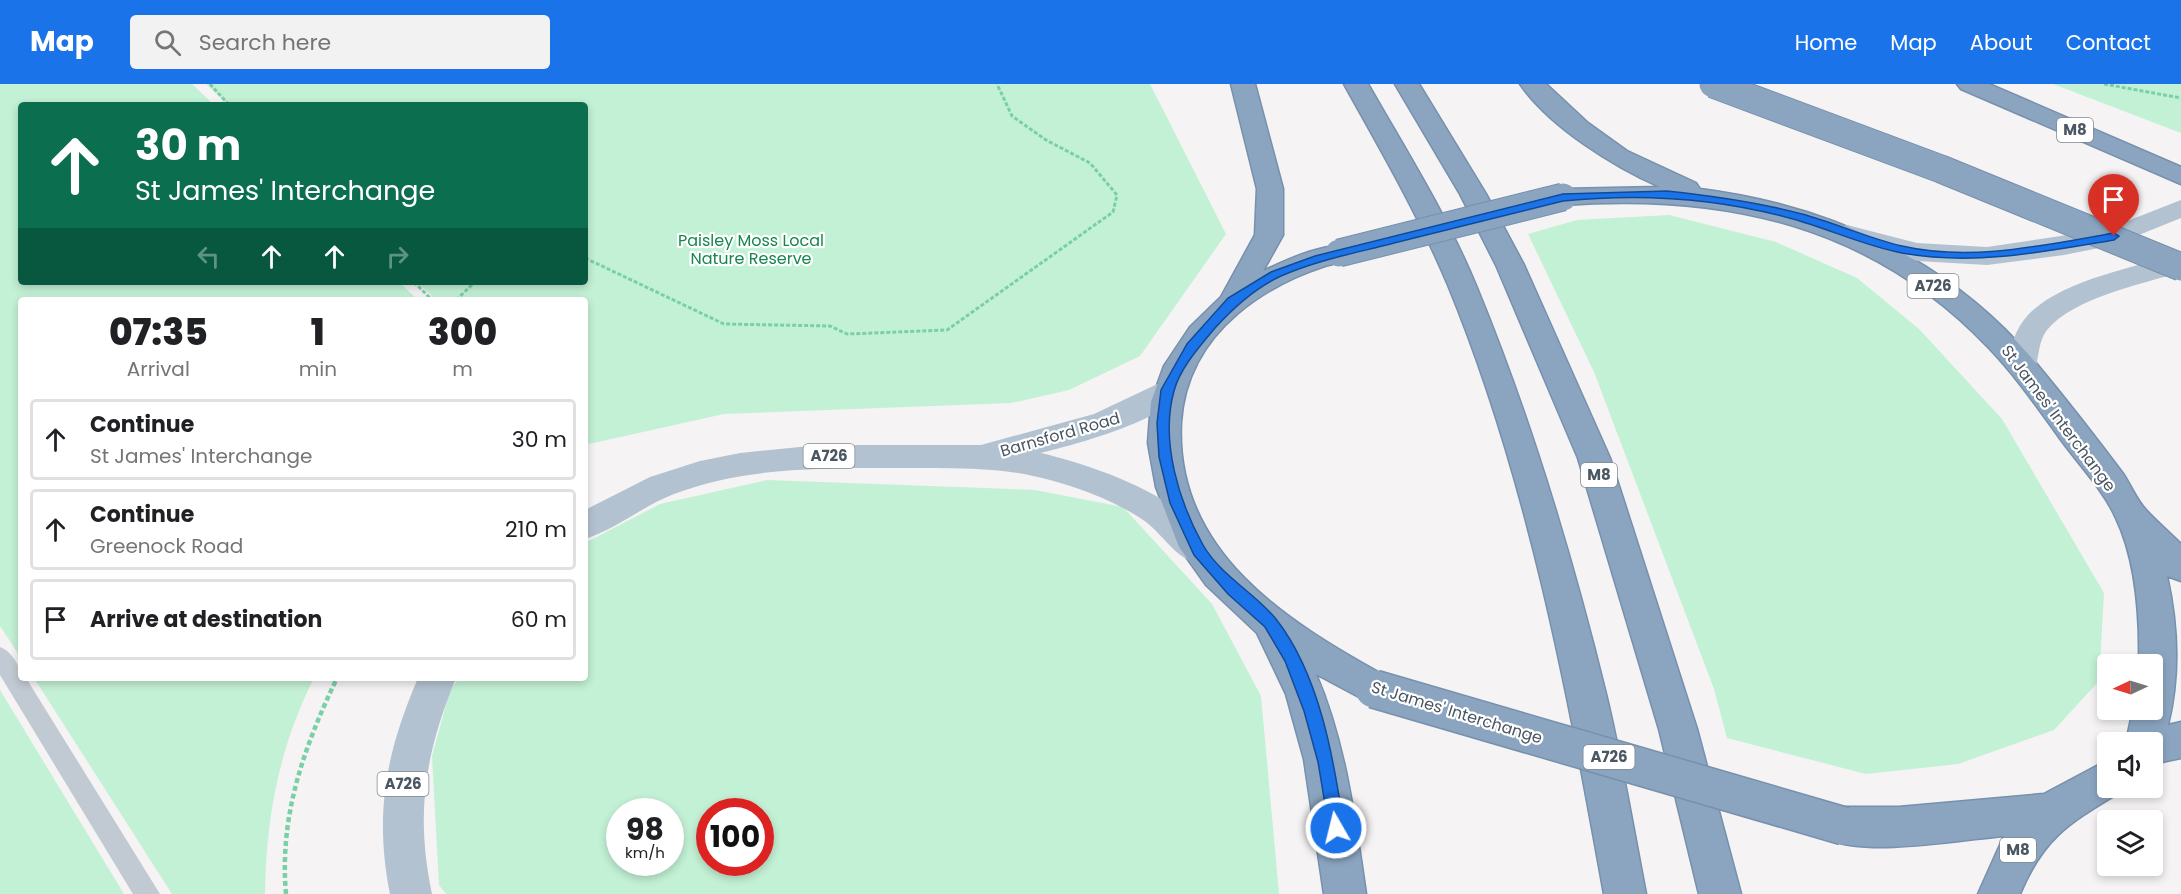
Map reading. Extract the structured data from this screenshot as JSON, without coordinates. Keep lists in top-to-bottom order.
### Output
{
  "streets": {
    "highway": ["M8", "A726", "St James' Interchange"],
    "main road": ["Barnsford Road"]
  },
  "crossings": [
    ["M8", "St James' Interchange"],
    ["A726", "St James' Interchange"],
    ["St James' Interchange", "Barnsford Road"]
  ],
  "parks": ["Paisley Moss Local Nature Reserve"],
  "north": "left",
  "page": {
    "header": "Map",
    "search": "Search here",
    "nav": [
      "Home",
      "Map",
      "About",
      "Contact"
    ],
    "turn": ["30 m", "St James' Interchange"],
    "eta": [
      "07:35",
      "Arrival",
      "1",
      "min",
      "300",
      "m"
    ],
    "list": [
      {
        "name": "Continue",
        "note": "St James' Interchange",
        "value": "30 m"
      },
      {
        "name": "Continue",
        "note": "Greenock Road",
        "value": "210 m"
      },
      {
        "name": "Arrive at destination",
        "value": "60 m"
      }
    ],
    "speed": "98 km/h",
    "limit": "100"
  }
}
